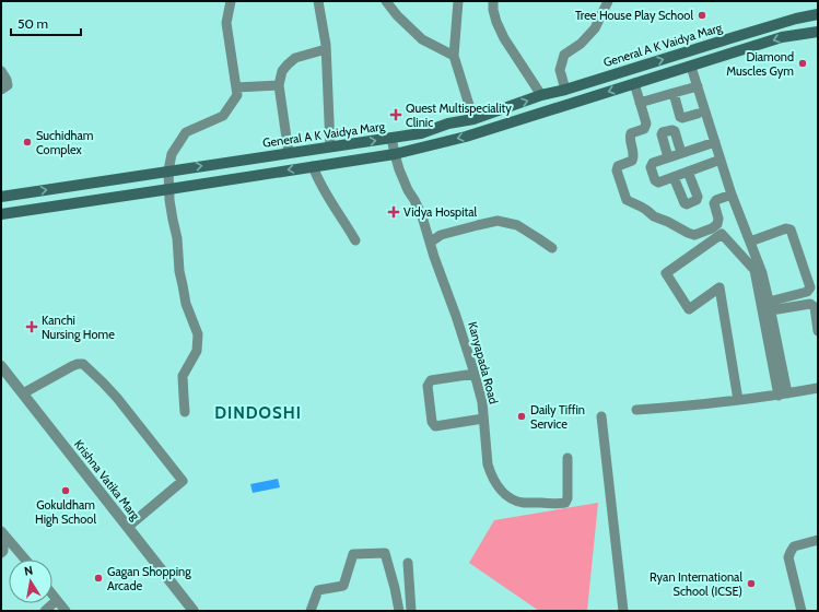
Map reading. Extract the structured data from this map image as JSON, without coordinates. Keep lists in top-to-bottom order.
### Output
{
  "streets": {
    "main road": ["General A K Vaidya Marg"],
    "street": ["Kanyapada Road", "Krishna Vatika Marg"]
  },
  "crossings": [
    ["General A K Vaidya Marg", "Kanyapada Road"]
  ],
  "districts": ["DINDOSHI"],
  "places": {
    "other": [
      "Tree House Play School",
      "Diamond Muscles Gym",
      "Suchidham Complex",
      "Daily Tiffin Service",
      "Gokuldham High School",
      "Gagan Shopping Arcade",
      "Ryan International School (ICSE)"
    ],
    "health": ["Quest Multispeciality Clinic", "Vidya Hospital", "Kanchi Nursing Home"]
  },
  "scale_bar": "50 m",
  "north": "top"
}
